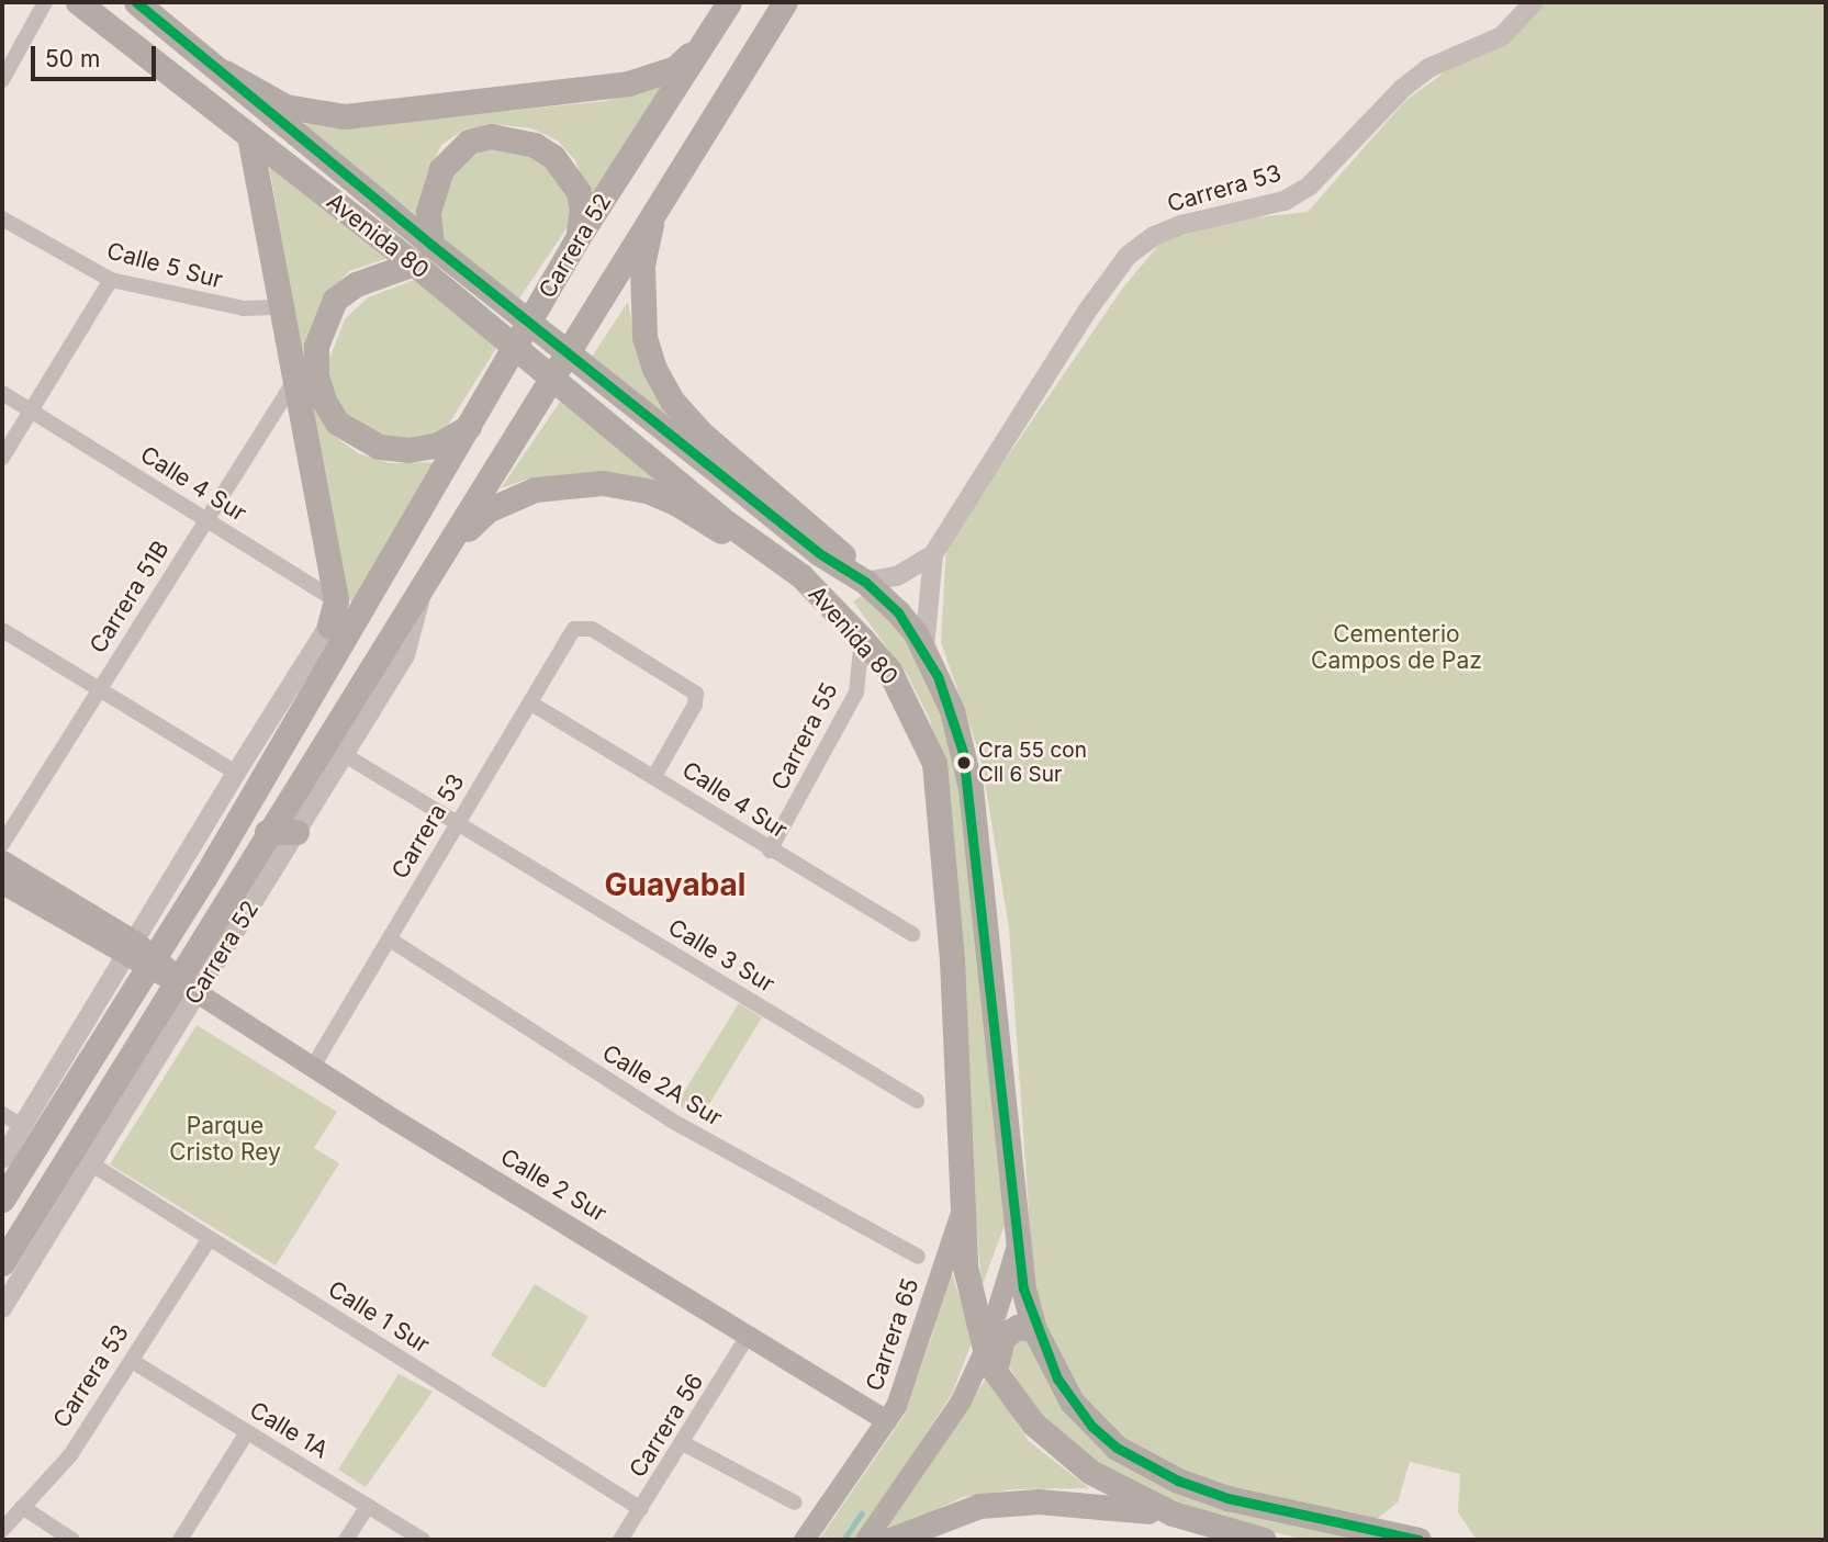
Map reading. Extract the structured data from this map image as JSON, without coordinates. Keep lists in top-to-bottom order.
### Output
{
  "streets": {
    "main road": [
      "Avenida 80",
      "Carrera 52",
      "Calle 2 Sur",
      "Carrera 65"
    ],
    "street": [
      "Carrera 53",
      "Calle 5 Sur",
      "Calle 4 Sur",
      "Carrera 51B",
      "Carrera 55",
      "Calle 3 Sur",
      "Calle 2A Sur",
      "Calle 1 Sur",
      "Carrera 56",
      "Calle 1A"
    ]
  },
  "crossings": [
    ["Carrera 53", "Avenida 80"],
    ["Carrera 53", "Calle 4 Sur"],
    ["Carrera 53", "Calle 3 Sur"],
    ["Carrera 53", "Calle 2A Sur"],
    ["Carrera 53", "Calle 2 Sur"],
    ["Carrera 53", "Calle 1 Sur"],
    ["Carrera 53", "Calle 1A"],
    ["Avenida 80", "Carrera 55"],
    ["Avenida 80", "Carrera 65"],
    ["Carrera 52", "Calle 4 Sur"],
    ["Carrera 52", "Calle 3 Sur"],
    ["Carrera 52", "Calle 2 Sur"],
    ["Carrera 52", "Calle 1 Sur"],
    ["Calle 4 Sur", "Carrera 51B"],
    ["Calle 4 Sur", "Carrera 55"],
    ["Calle 2 Sur", "Carrera 65"],
    ["Calle 2 Sur", "Carrera 56"],
    ["Calle 1 Sur", "Carrera 56"]
  ],
  "districts": ["Guayabal"],
  "parks": ["Cementerio Campos de Paz", "Parque Cristo Rey"],
  "places": ["Cra 55 con Cll 6 Sur"],
  "scale_bar": "50 m"
}
